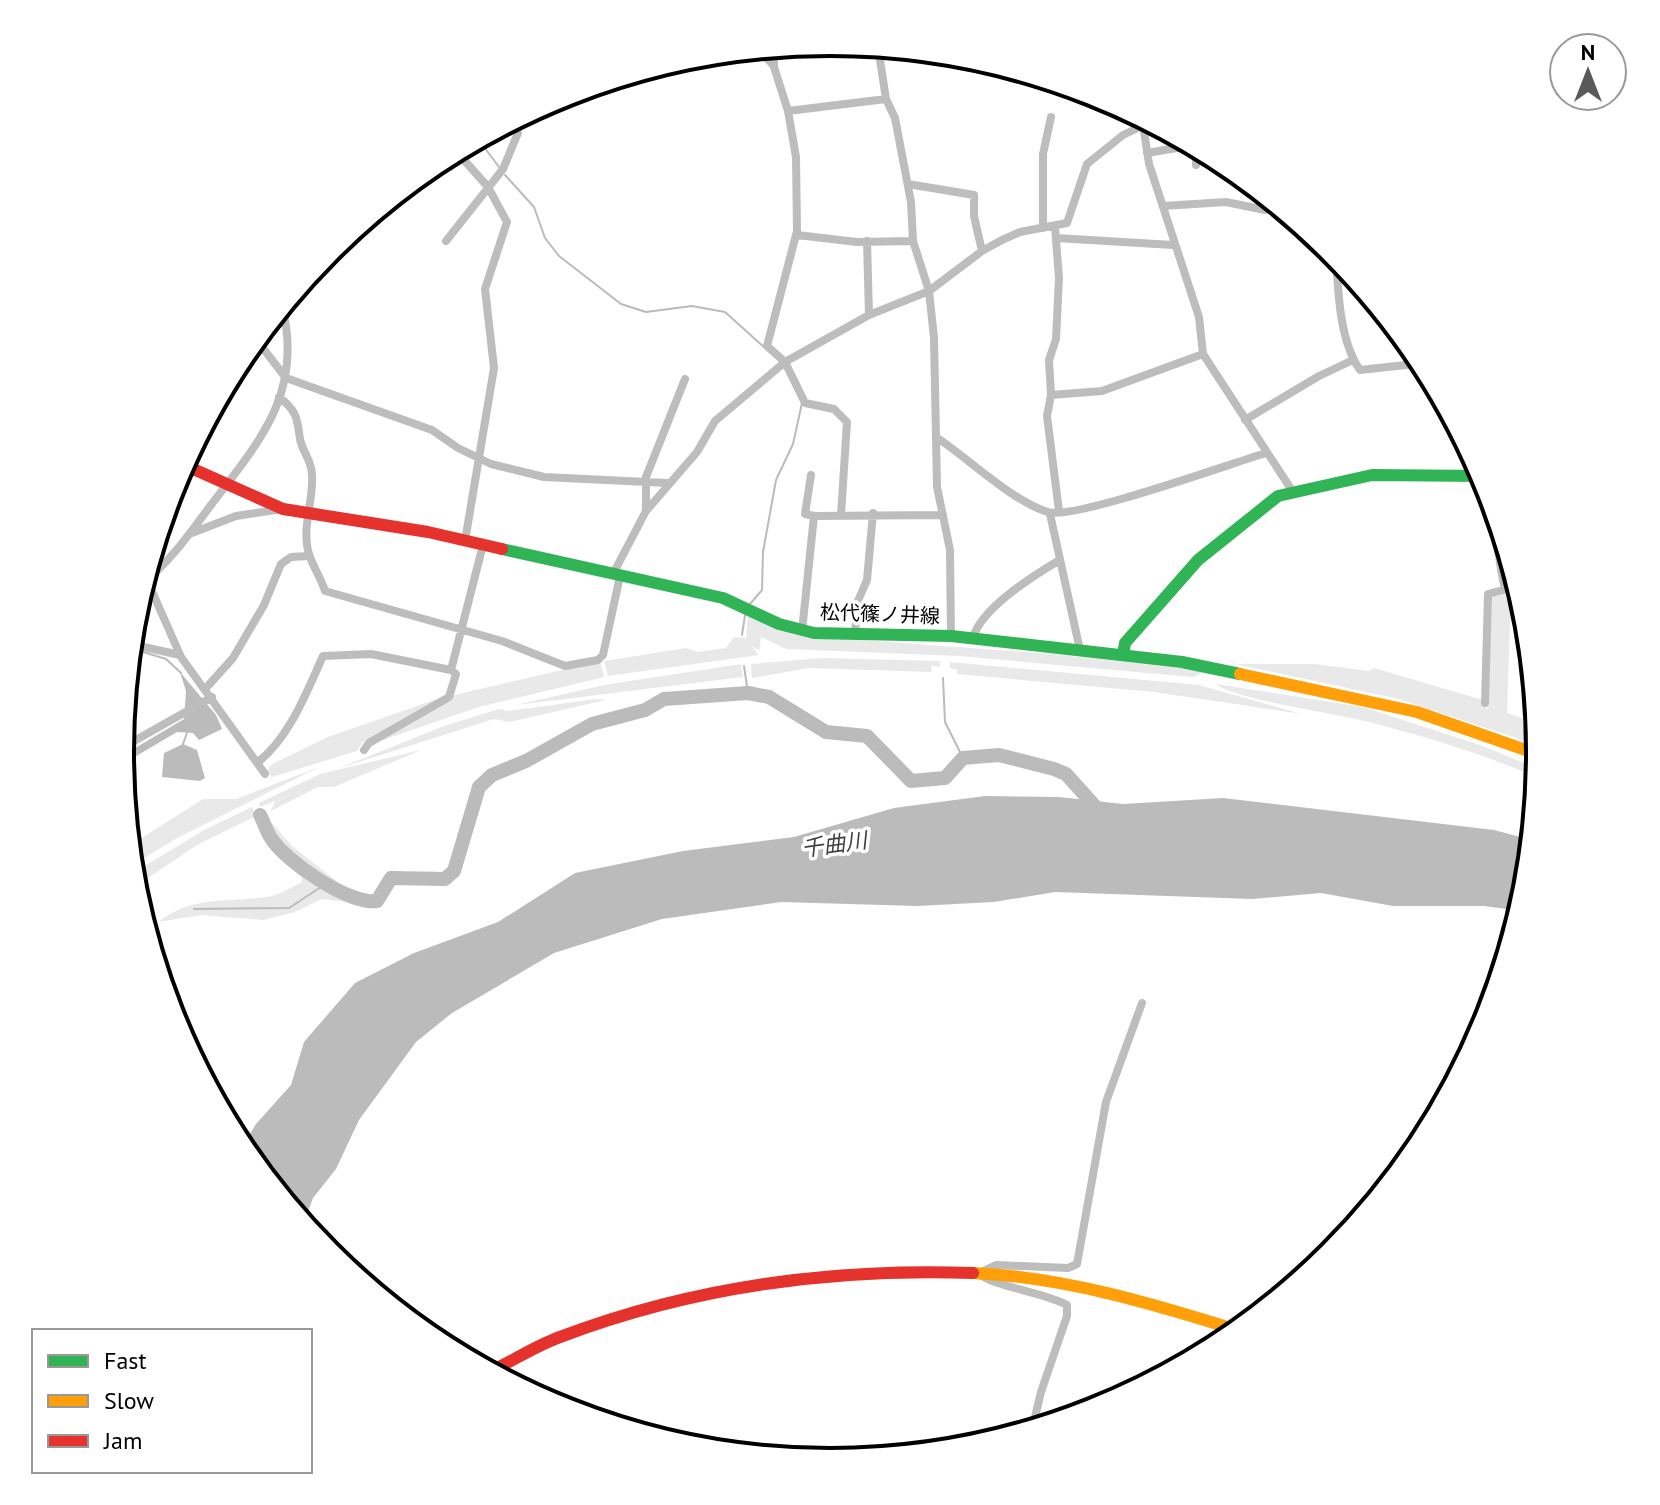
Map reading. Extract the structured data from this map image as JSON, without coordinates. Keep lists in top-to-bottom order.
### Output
{
  "streets": {
    "main road": ["松代篠ノ井線"]
  },
  "water": ["千曲川"],
  "legend": ["Fast", "Slow", "Jam"],
  "north": "top"
}
